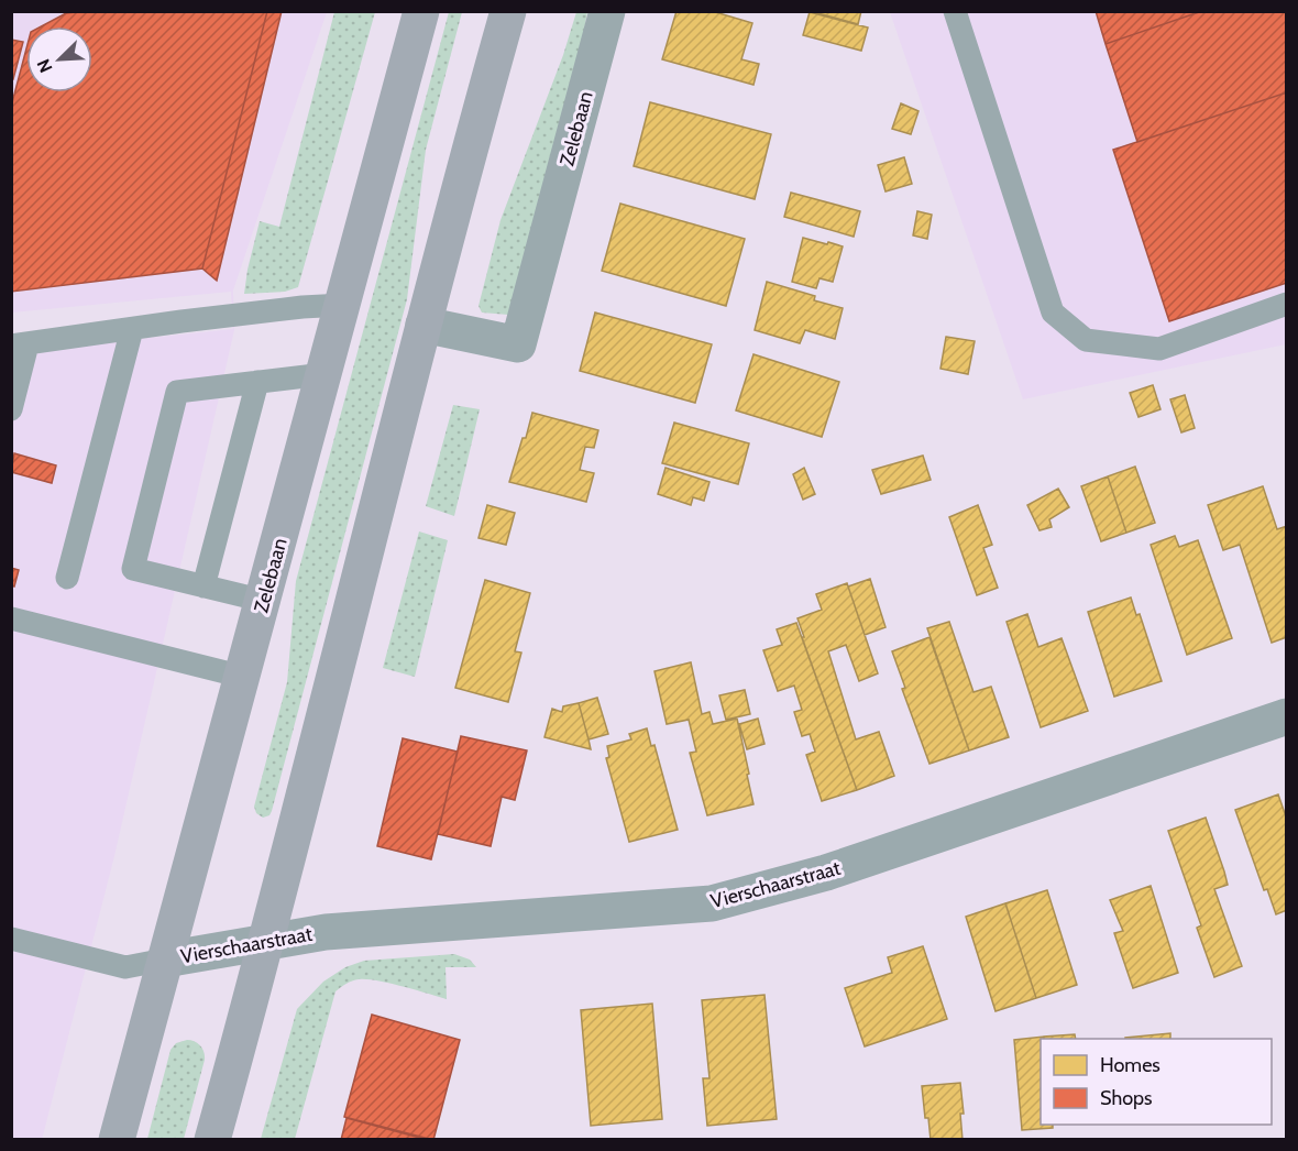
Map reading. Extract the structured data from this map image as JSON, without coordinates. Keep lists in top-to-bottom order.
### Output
{
  "streets": {
    "main road": ["Zelebaan"],
    "street": ["Vierschaarstraat"]
  },
  "crossings": [
    ["Zelebaan", "Vierschaarstraat"]
  ],
  "legend": ["Homes", "Shops"],
  "north": "bottom left"
}
